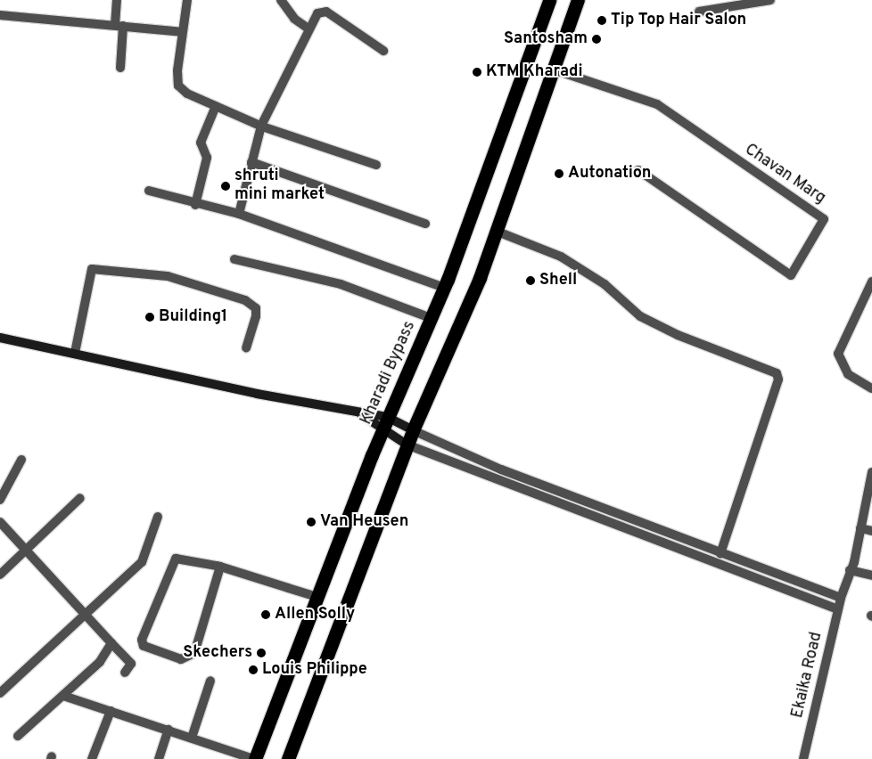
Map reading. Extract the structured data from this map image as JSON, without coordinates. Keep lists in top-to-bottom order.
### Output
{
  "streets": {
    "highway": ["Kharadi Bypass"],
    "street": ["Chavan Marg", "Ekaika Road"]
  },
  "places": [
    "Tip Top Hair Salon",
    "Santosham",
    "KTM Kharadi",
    "Autonation",
    "shruti mini market",
    "Shell",
    "Building1",
    "Van Heusen",
    "Allen Solly",
    "Skechers",
    "Louis Philippe"
  ]
}
